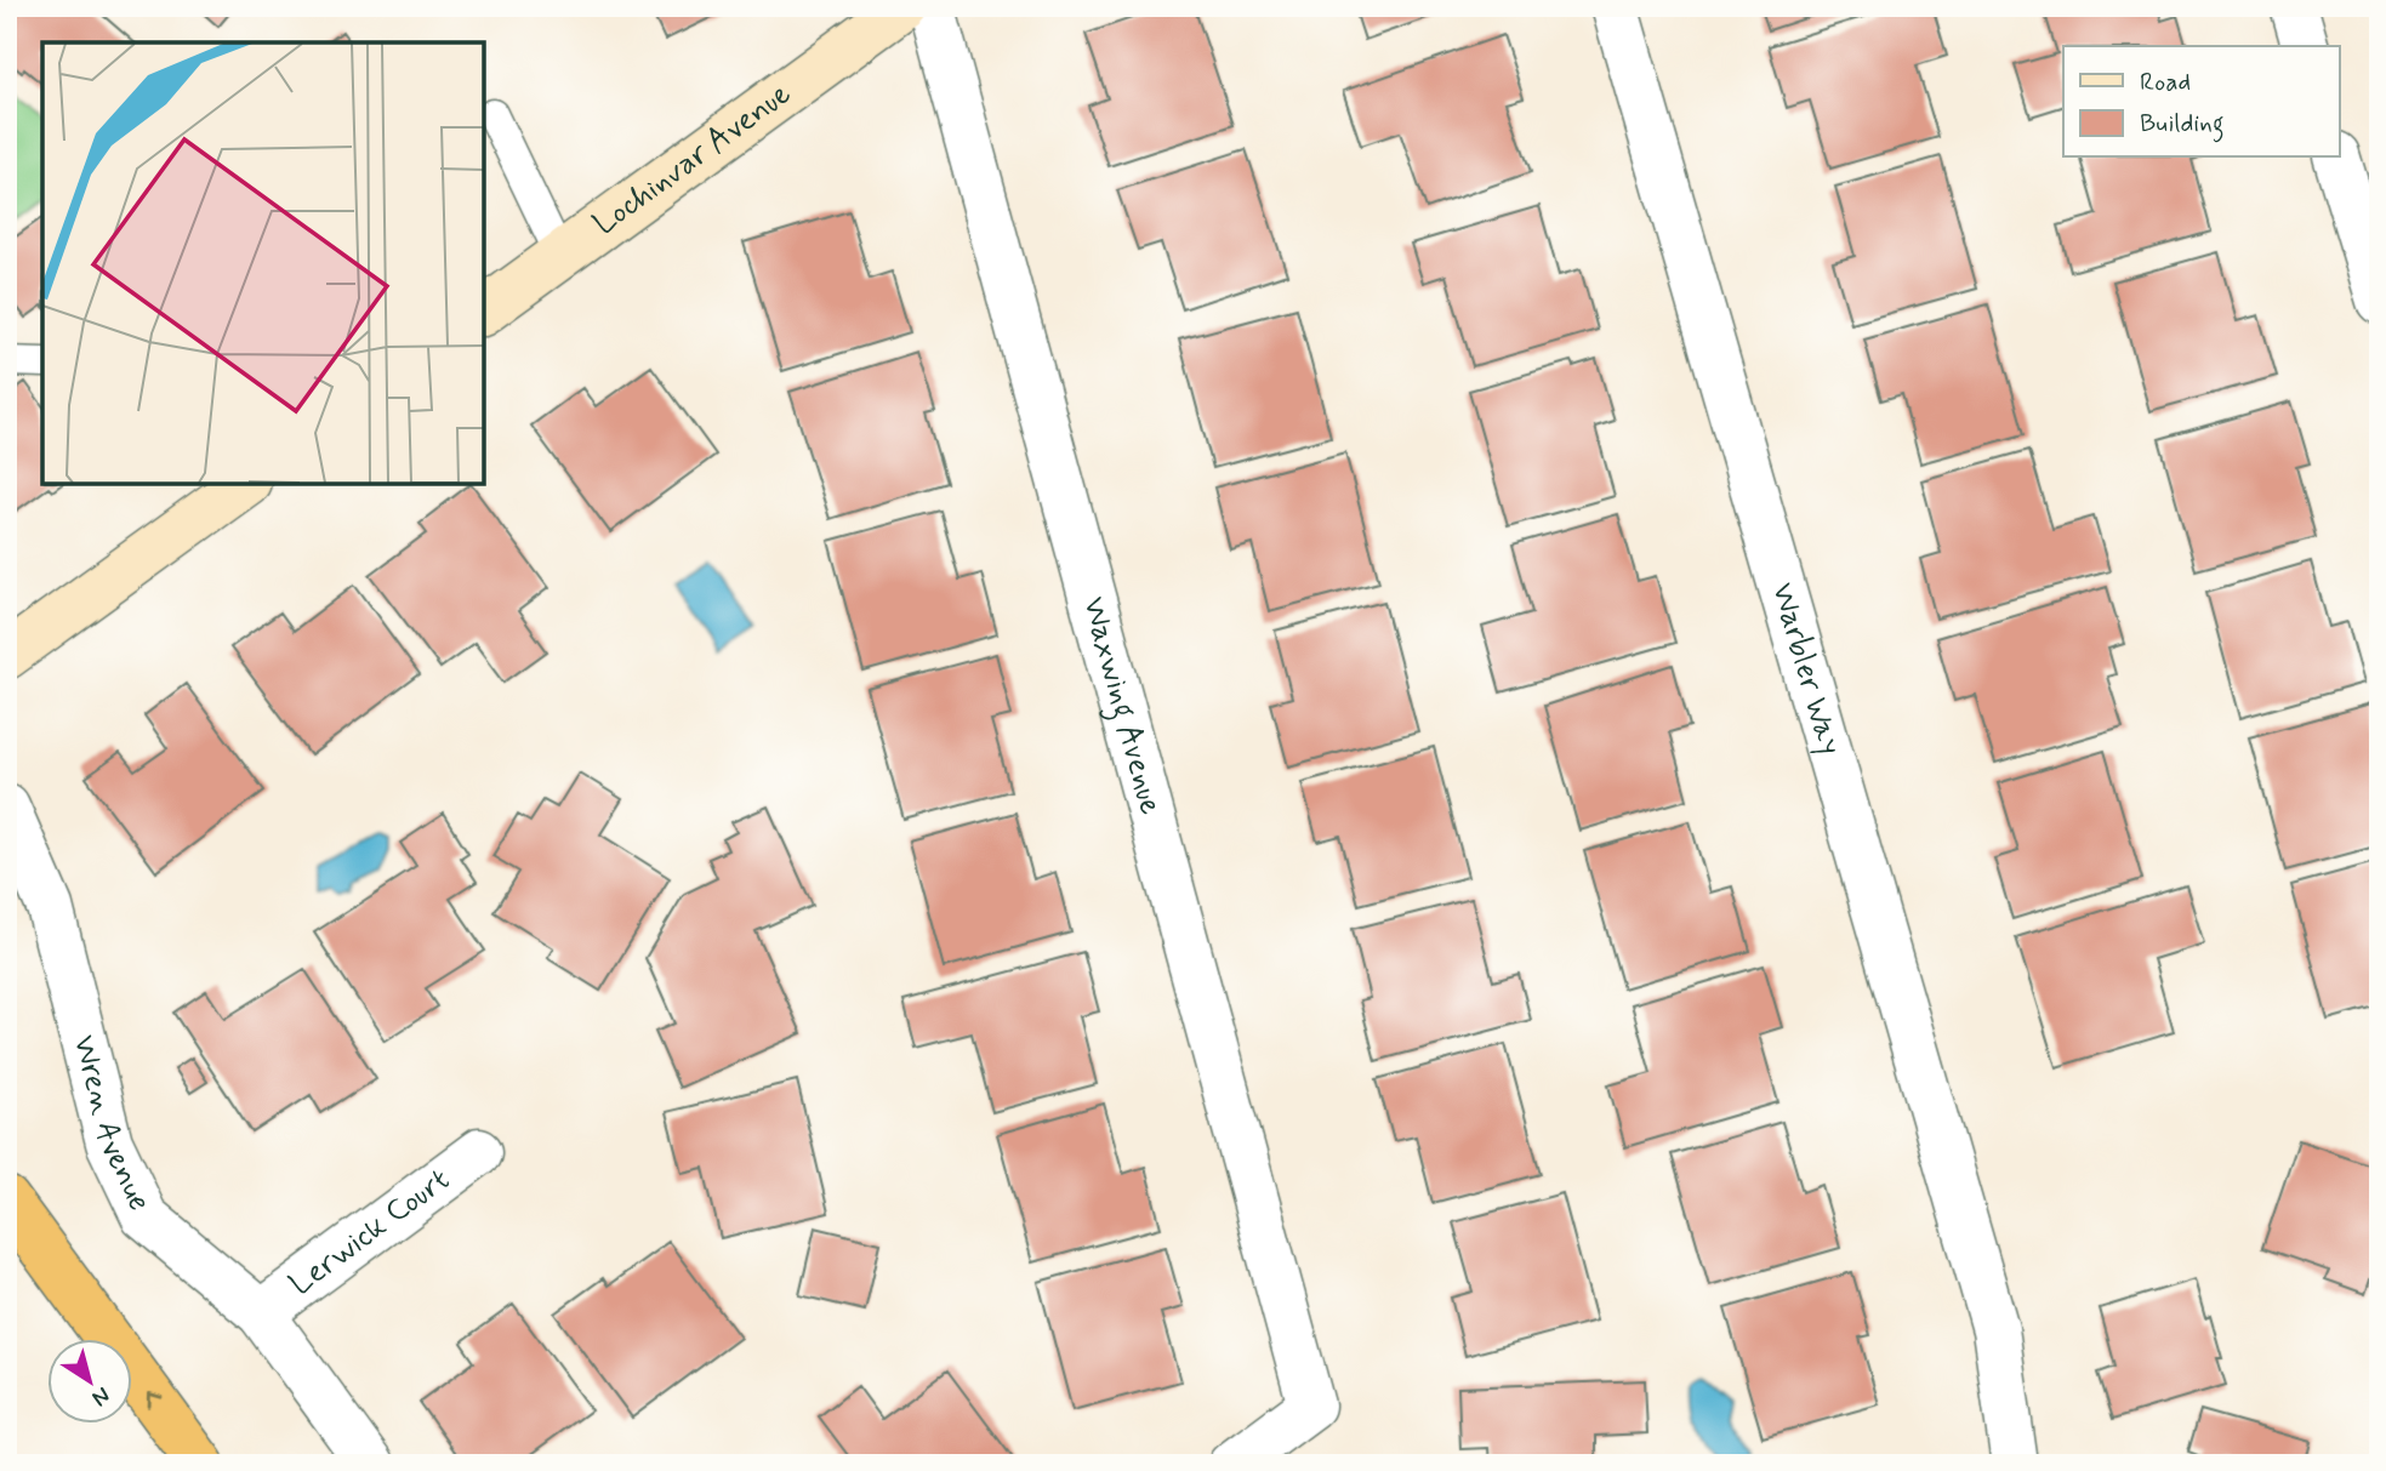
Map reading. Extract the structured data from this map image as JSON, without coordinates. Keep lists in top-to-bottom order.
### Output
{
  "streets": {
    "street": [
      "Lochinvar Avenue",
      "Warbler Way",
      "Waxwing Avenue",
      "Wren Avenue",
      "Lerwick Court"
    ]
  },
  "crossings": [
    ["Wren Avenue", "Lerwick Court"]
  ],
  "legend": ["Road", "Building"],
  "north": "bottom right"
}
